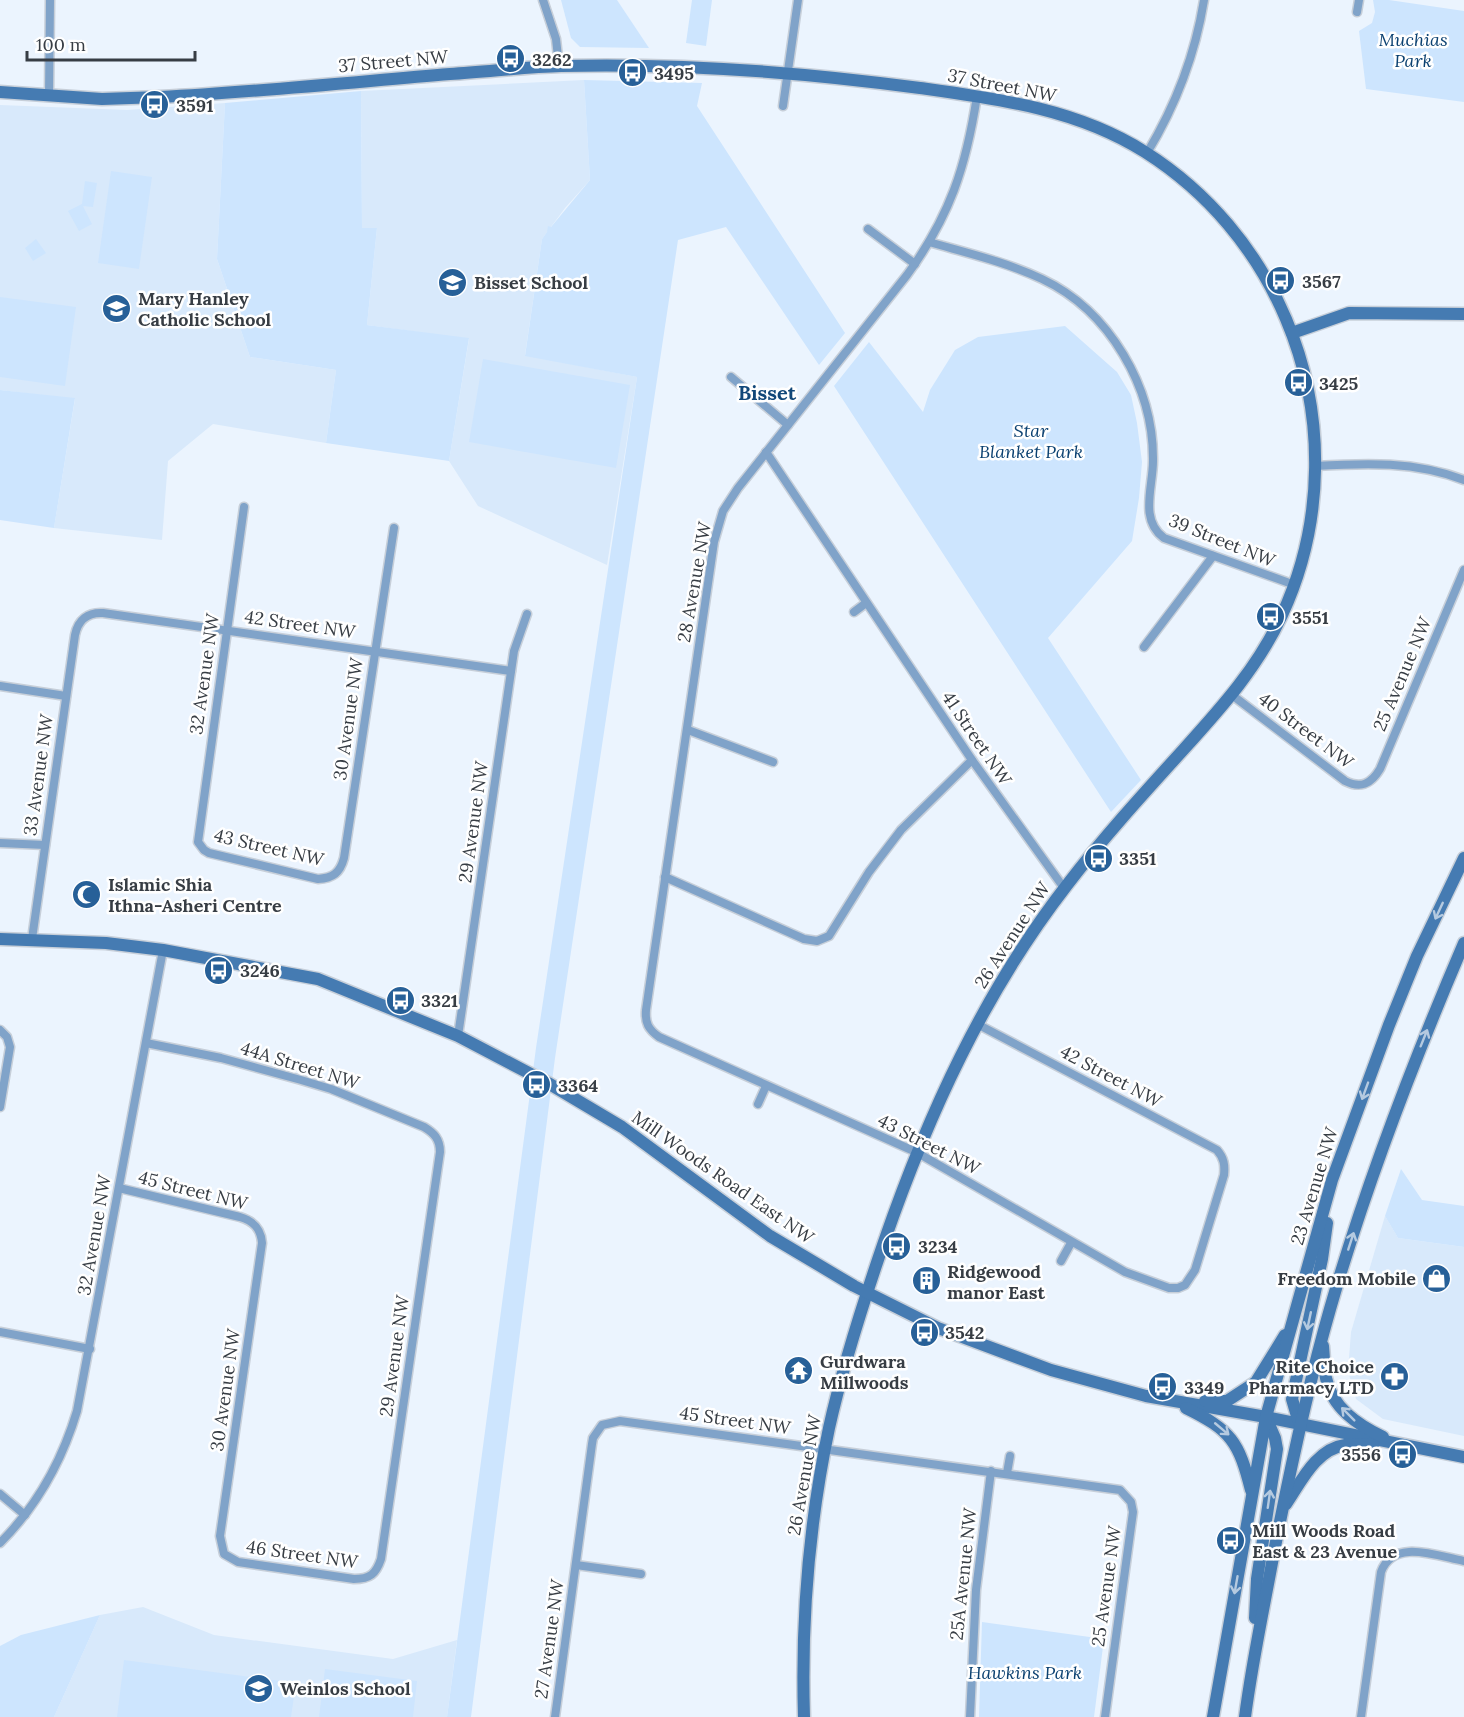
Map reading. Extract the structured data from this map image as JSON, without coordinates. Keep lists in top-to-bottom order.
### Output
{
  "streets": {
    "street": [
      "37 Street NW",
      "39 Street NW",
      "28 Avenue NW",
      "42 Street NW",
      "32 Avenue NW",
      "25 Avenue NW",
      "30 Avenue NW",
      "40 Street NW",
      "41 Street NW",
      "33 Avenue NW",
      "29 Avenue NW",
      "43 Street NW",
      "26 Avenue NW",
      "44A Street NW",
      "Mill Woods Road East NW",
      "23 Avenue NW",
      "45 Street NW",
      "46 Street NW",
      "25A Avenue NW",
      "27 Avenue NW"
    ]
  },
  "crossings": [
    ["37 Street NW", "28 Avenue NW"],
    ["37 Street NW", "26 Avenue NW"],
    ["39 Street NW", "28 Avenue NW"],
    ["39 Street NW", "26 Avenue NW"],
    ["28 Avenue NW", "41 Street NW"],
    ["28 Avenue NW", "43 Street NW"],
    ["42 Street NW", "32 Avenue NW"],
    ["42 Street NW", "30 Avenue NW"],
    ["42 Street NW", "33 Avenue NW"],
    ["42 Street NW", "29 Avenue NW"],
    ["42 Street NW", "43 Street NW"],
    ["42 Street NW", "26 Avenue NW"],
    ["32 Avenue NW", "43 Street NW"],
    ["32 Avenue NW", "44A Street NW"],
    ["32 Avenue NW", "Mill Woods Road East NW"],
    ["32 Avenue NW", "45 Street NW"],
    ["25 Avenue NW", "40 Street NW"],
    ["25 Avenue NW", "45 Street NW"],
    ["30 Avenue NW", "43 Street NW"],
    ["30 Avenue NW", "45 Street NW"],
    ["30 Avenue NW", "46 Street NW"],
    ["40 Street NW", "26 Avenue NW"],
    ["41 Street NW", "26 Avenue NW"],
    ["33 Avenue NW", "Mill Woods Road East NW"],
    ["29 Avenue NW", "44A Street NW"],
    ["29 Avenue NW", "Mill Woods Road East NW"],
    ["29 Avenue NW", "46 Street NW"],
    ["43 Street NW", "26 Avenue NW"],
    ["26 Avenue NW", "Mill Woods Road East NW"],
    ["26 Avenue NW", "45 Street NW"],
    ["Mill Woods Road East NW", "23 Avenue NW"],
    ["45 Street NW", "25A Avenue NW"],
    ["45 Street NW", "27 Avenue NW"]
  ],
  "districts": ["Bisset"],
  "parks": ["Muchias Park", "Star Blanket Park", "Hawkins Park"],
  "places": {
    "bus stop": [
      "3262",
      "3495",
      "3591",
      "3567",
      "3425",
      "3551",
      "3351",
      "3246",
      "3321",
      "3364",
      "3234",
      "3542",
      "3349",
      "3556",
      "Mill Woods Road East & 23 Avenue"
    ],
    "school or university": ["Bisset School", "Mary Hanley Catholic School", "Weinlos School"],
    "mosque": ["Islamic Shia Ithna-Asheri Centre"],
    "shop": ["Freedom Mobile"],
    "building": ["Ridgewood manor East"],
    "temple": ["Gurdwara Millwoods"],
    "pharmacy": ["Rite Choice Pharmacy LTD"]
  },
  "scale_bar": "100 m"
}
